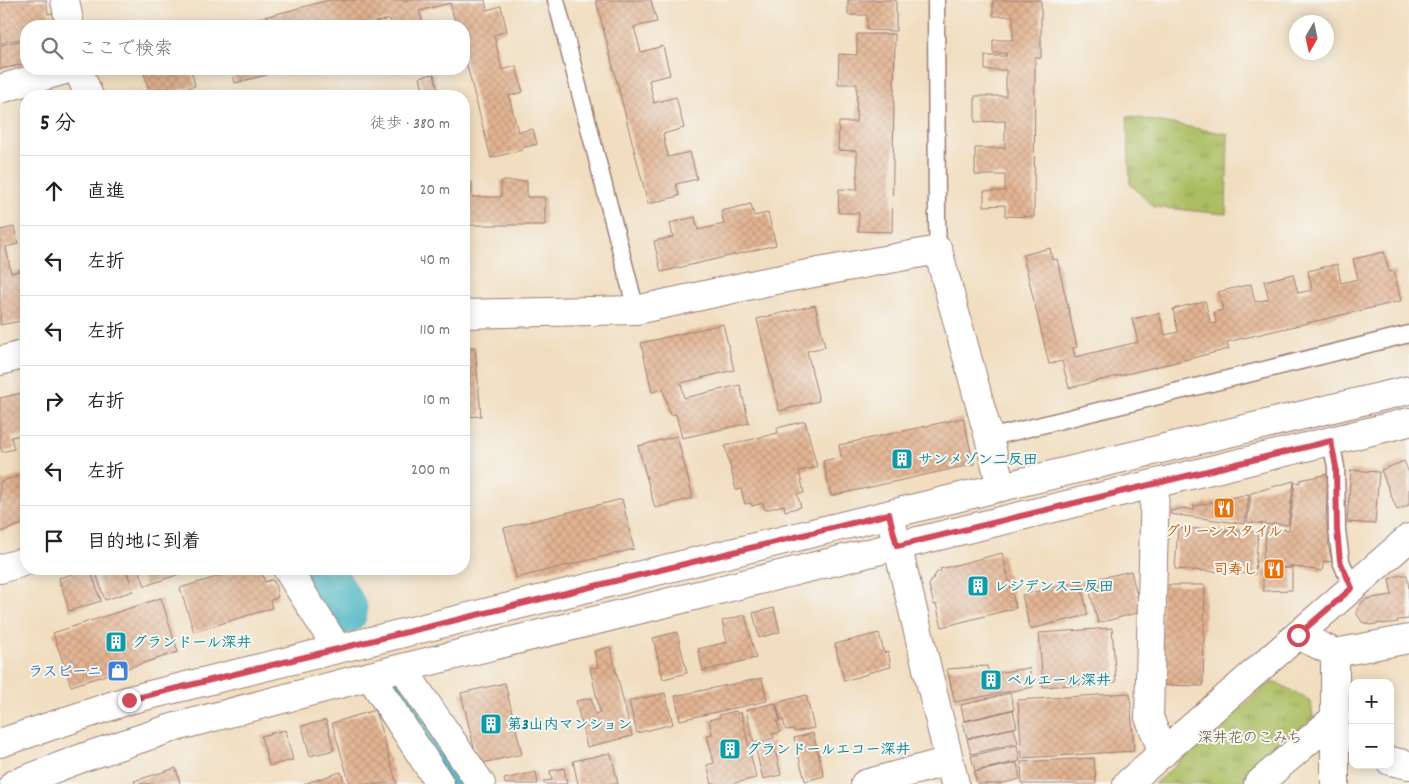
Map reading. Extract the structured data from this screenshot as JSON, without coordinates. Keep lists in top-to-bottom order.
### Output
{
  "parks": ["深井花のこみち"],
  "places": {
    "building": [
      "サンメゾン二反田",
      "レジデンス二反田",
      "グランドール深井",
      "ベルエール深井",
      "第3山内マンション",
      "グランドールエコー深井"
    ],
    "restaurant": ["グリーンスタイル", "司寿し"],
    "shop": ["ラスピーニ"]
  },
  "north": "bottom",
  "page": {
    "search": "ここで検索",
    "heading": ["5 分", "徒歩 · 380 m"],
    "list": [
      ["直進", "20 m"],
      ["左折", "40 m"],
      ["左折", "110 m"],
      ["右折", "10 m"],
      ["左折", "200 m"],
      "目的地に到着"
    ],
    "map_buttons": ["+", "−"]
  }
}
